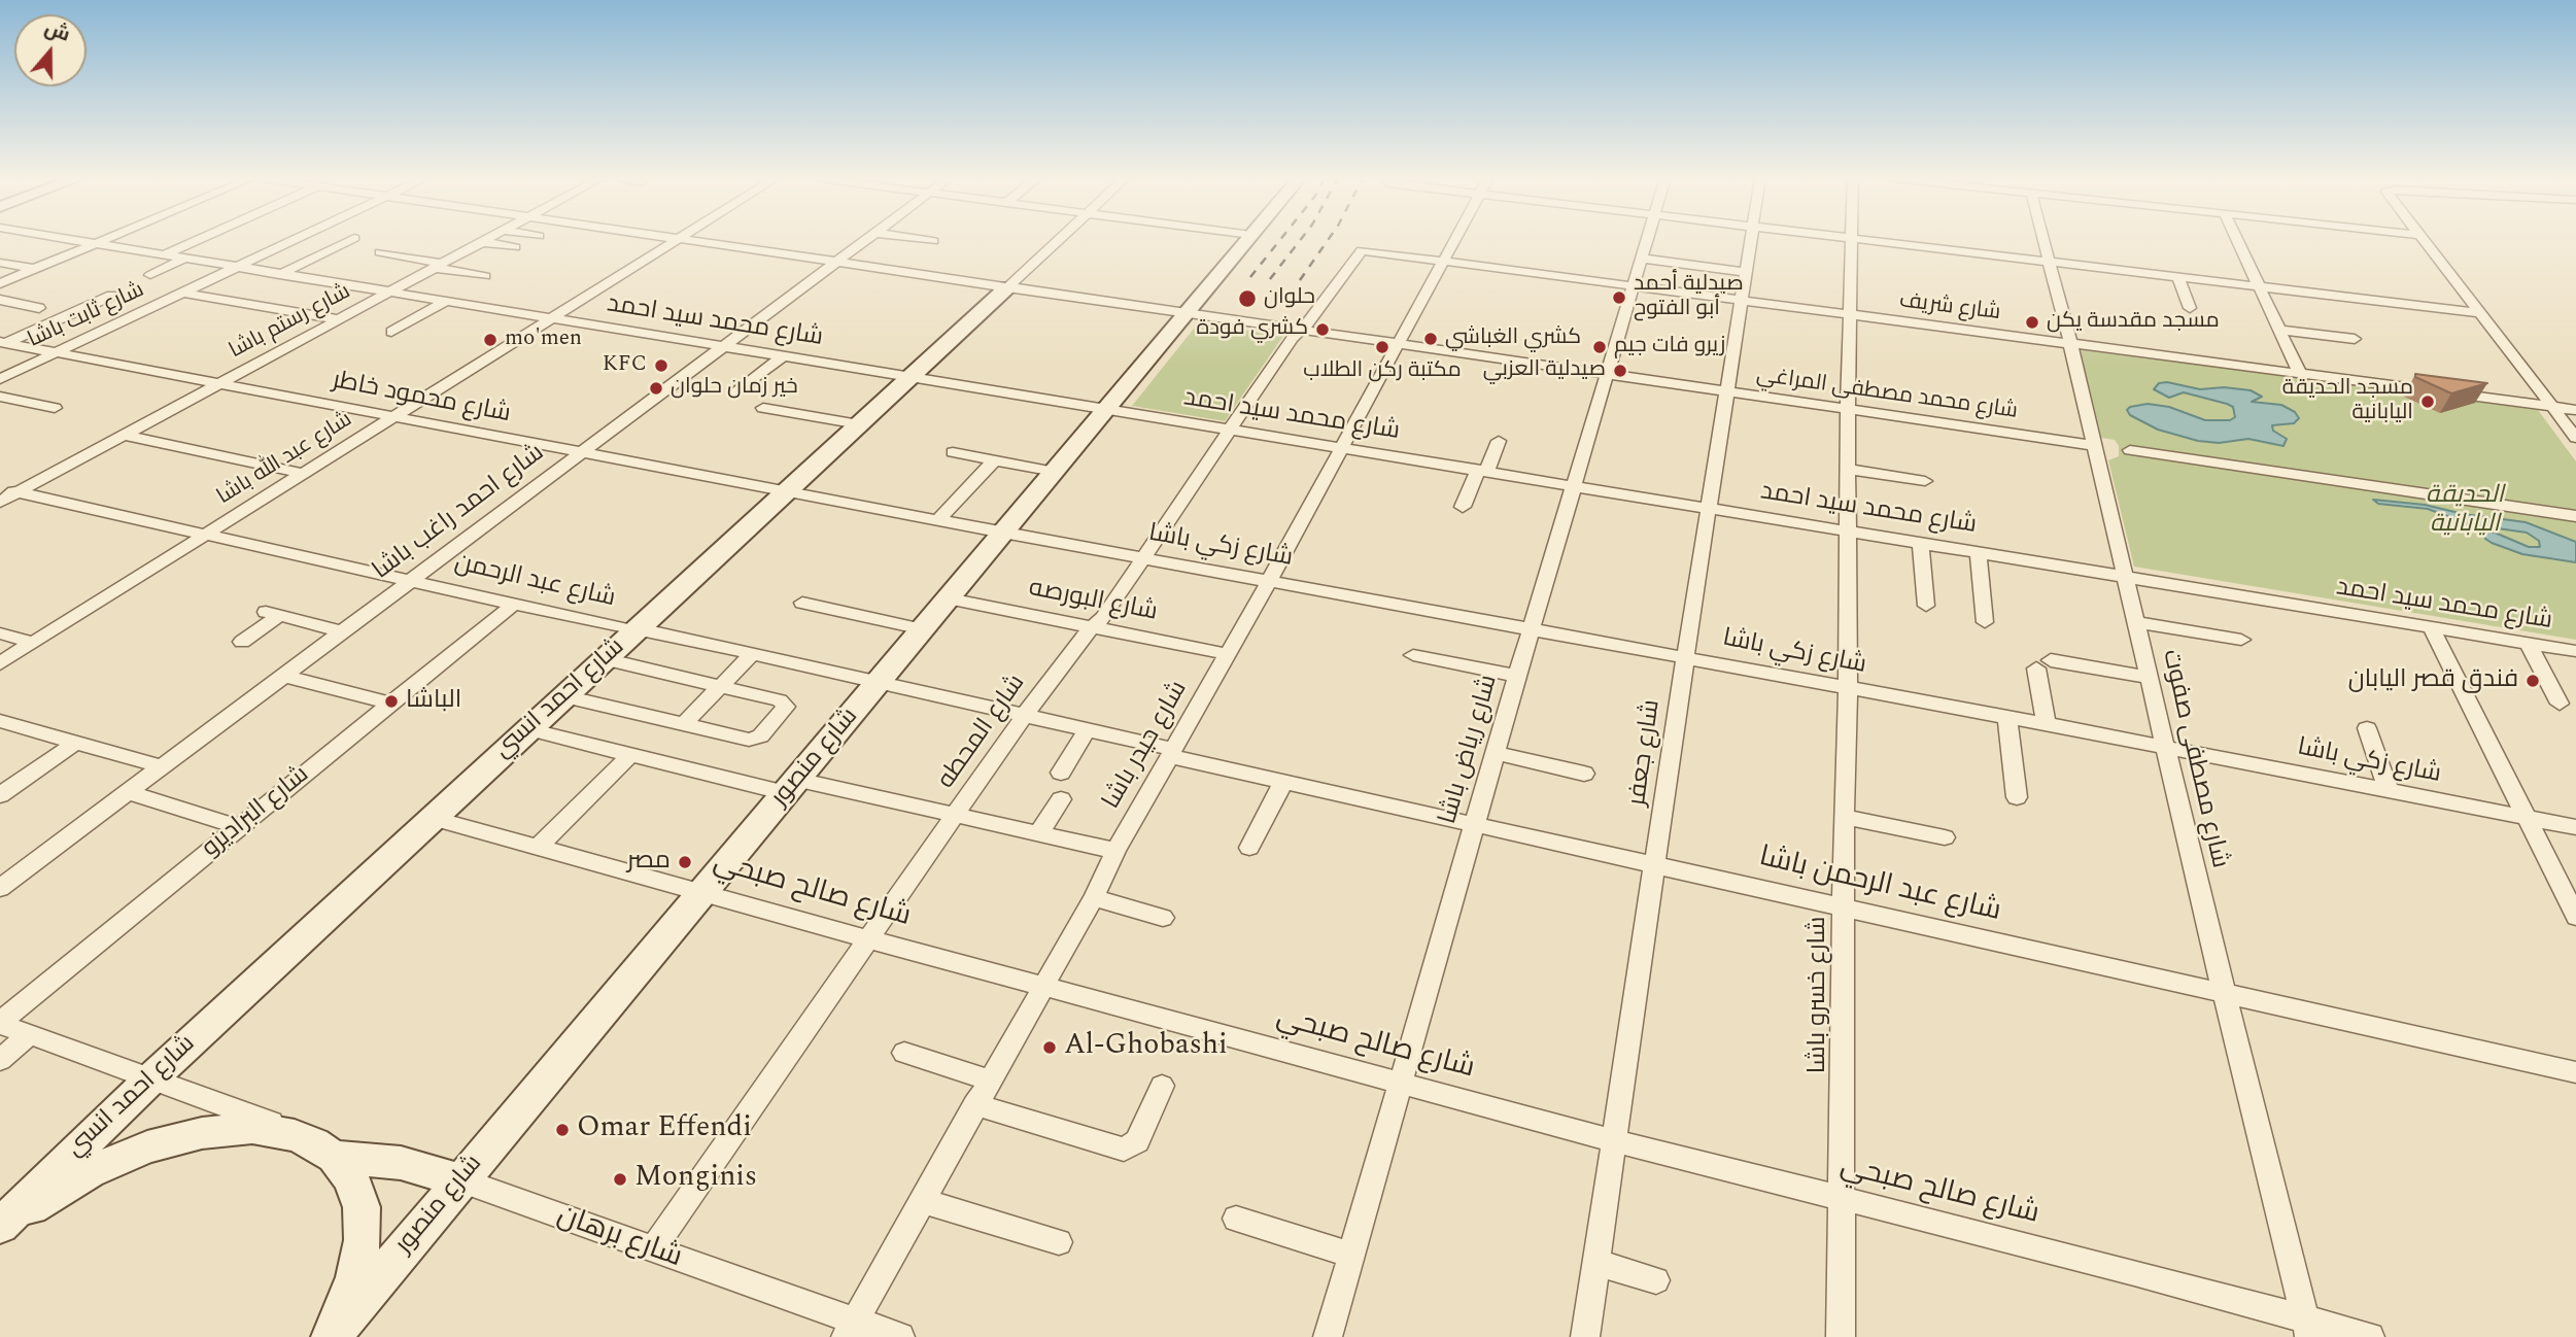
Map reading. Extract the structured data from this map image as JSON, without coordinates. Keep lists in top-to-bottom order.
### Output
{
  "streets": {
    "street": [
      "شارع شريف",
      "شارع ثابت باشا",
      "شارع رستم باشا",
      "شارع محمد سيد احمد",
      "شارع محمد مصطفى المراغي",
      "شارع محمود خاطر",
      "شارع عبد الله باشا",
      "شارع احمد راغب باشا",
      "شارع زكي باشا",
      "شارع عبد الرحمن",
      "شارع البورصه",
      "شارع احمد انسي",
      "شارع المحطه",
      "شارع حيدر باشا",
      "شارع رياض باشا",
      "شارع جعفر",
      "شارع منصور",
      "شارع مصطفى صفوت",
      "شارع البراديزو",
      "شارع عبد الرحمن باشا",
      "شارع صالح صبحي",
      "شارع خسرو باشا",
      "شارع برهان"
    ]
  },
  "crossings": [
    ["شارع شريف", "شارع المحطه"],
    ["شارع شريف", "شارع حيدر باشا"],
    ["شارع شريف", "شارع رياض باشا"],
    ["شارع شريف", "شارع جعفر"],
    ["شارع شريف", "شارع مصطفى صفوت"],
    ["شارع شريف", "شارع خسرو باشا"],
    ["شارع ثابت باشا", "شارع محمد سيد احمد"],
    ["شارع ثابت باشا", "شارع محمود خاطر"],
    ["شارع رستم باشا", "شارع محمد سيد احمد"],
    ["شارع رستم باشا", "شارع محمود خاطر"],
    ["شارع رستم باشا", "شارع عبد الرحمن"],
    ["شارع محمد سيد احمد", "شارع عبد الله باشا"],
    ["شارع محمد سيد احمد", "شارع احمد راغب باشا"],
    ["شارع محمد سيد احمد", "شارع احمد انسي"],
    ["شارع محمد سيد احمد", "شارع المحطه"],
    ["شارع محمد سيد احمد", "شارع حيدر باشا"],
    ["شارع محمد سيد احمد", "شارع رياض باشا"],
    ["شارع محمد سيد احمد", "شارع جعفر"],
    ["شارع محمد سيد احمد", "شارع منصور"],
    ["شارع محمد سيد احمد", "شارع مصطفى صفوت"],
    ["شارع محمد سيد احمد", "شارع خسرو باشا"],
    ["شارع محمد مصطفى المراغي", "شارع احمد راغب باشا"],
    ["شارع محمد مصطفى المراغي", "شارع احمد انسي"],
    ["شارع محمد مصطفى المراغي", "شارع المحطه"],
    ["شارع محمد مصطفى المراغي", "شارع حيدر باشا"],
    ["شارع محمد مصطفى المراغي", "شارع رياض باشا"],
    ["شارع محمد مصطفى المراغي", "شارع جعفر"],
    ["شارع محمد مصطفى المراغي", "شارع منصور"],
    ["شارع محمد مصطفى المراغي", "شارع مصطفى صفوت"],
    ["شارع محمد مصطفى المراغي", "شارع خسرو باشا"],
    ["شارع محمود خاطر", "شارع عبد الله باشا"],
    ["شارع محمود خاطر", "شارع احمد راغب باشا"],
    ["شارع محمود خاطر", "شارع زكي باشا"],
    ["شارع محمود خاطر", "شارع احمد انسي"],
    ["شارع محمود خاطر", "شارع منصور"],
    ["شارع عبد الله باشا", "شارع عبد الرحمن"],
    ["شارع احمد راغب باشا", "شارع عبد الرحمن"],
    ["شارع زكي باشا", "شارع المحطه"],
    ["شارع زكي باشا", "شارع حيدر باشا"],
    ["شارع زكي باشا", "شارع رياض باشا"],
    ["شارع زكي باشا", "شارع جعفر"],
    ["شارع زكي باشا", "شارع منصور"],
    ["شارع زكي باشا", "شارع مصطفى صفوت"],
    ["شارع زكي باشا", "شارع خسرو باشا"],
    ["شارع عبد الرحمن", "شارع احمد انسي"],
    ["شارع عبد الرحمن", "شارع منصور"],
    ["شارع عبد الرحمن", "شارع البراديزو"],
    ["شارع عبد الرحمن", "شارع عبد الرحمن باشا"],
    ["شارع البورصه", "شارع المحطه"],
    ["شارع البورصه", "شارع حيدر باشا"],
    ["شارع البورصه", "شارع منصور"],
    ["شارع احمد انسي", "شارع صالح صبحي"],
    ["شارع المحطه", "شارع عبد الرحمن باشا"],
    ["شارع المحطه", "شارع صالح صبحي"],
    ["شارع المحطه", "شارع برهان"],
    ["شارع حيدر باشا", "شارع عبد الرحمن باشا"],
    ["شارع حيدر باشا", "شارع صالح صبحي"],
    ["شارع حيدر باشا", "شارع برهان"],
    ["شارع رياض باشا", "شارع عبد الرحمن باشا"],
    ["شارع رياض باشا", "شارع صالح صبحي"],
    ["شارع جعفر", "شارع عبد الرحمن باشا"],
    ["شارع جعفر", "شارع صالح صبحي"],
    ["شارع منصور", "شارع عبد الرحمن باشا"],
    ["شارع منصور", "شارع صالح صبحي"],
    ["شارع منصور", "شارع برهان"],
    ["شارع مصطفى صفوت", "شارع عبد الرحمن باشا"],
    ["شارع مصطفى صفوت", "شارع صالح صبحي"],
    ["شارع عبد الرحمن باشا", "شارع خسرو باشا"],
    ["شارع صالح صبحي", "شارع خسرو باشا"]
  ],
  "parks": ["الحديقة اليابانية"],
  "places": [
    "صيدلية أحمد أبو الفتوح",
    "حلوان",
    "مسجد مقدسة يكن",
    "كشري فودة",
    "كشري الغباشي",
    "mo'men",
    "مكتبة ركن الطلاب",
    "زيرو فات جيم",
    "KFC",
    "صيدلية العزبي",
    "خير زمان حلوان",
    "مسجد الحديقة اليابانية",
    "فندق قصر اليابان",
    "الباشا",
    "مصر",
    "Al-Ghobashi",
    "Omar Effendi",
    "Monginis"
  ],
  "north": "top"
}
